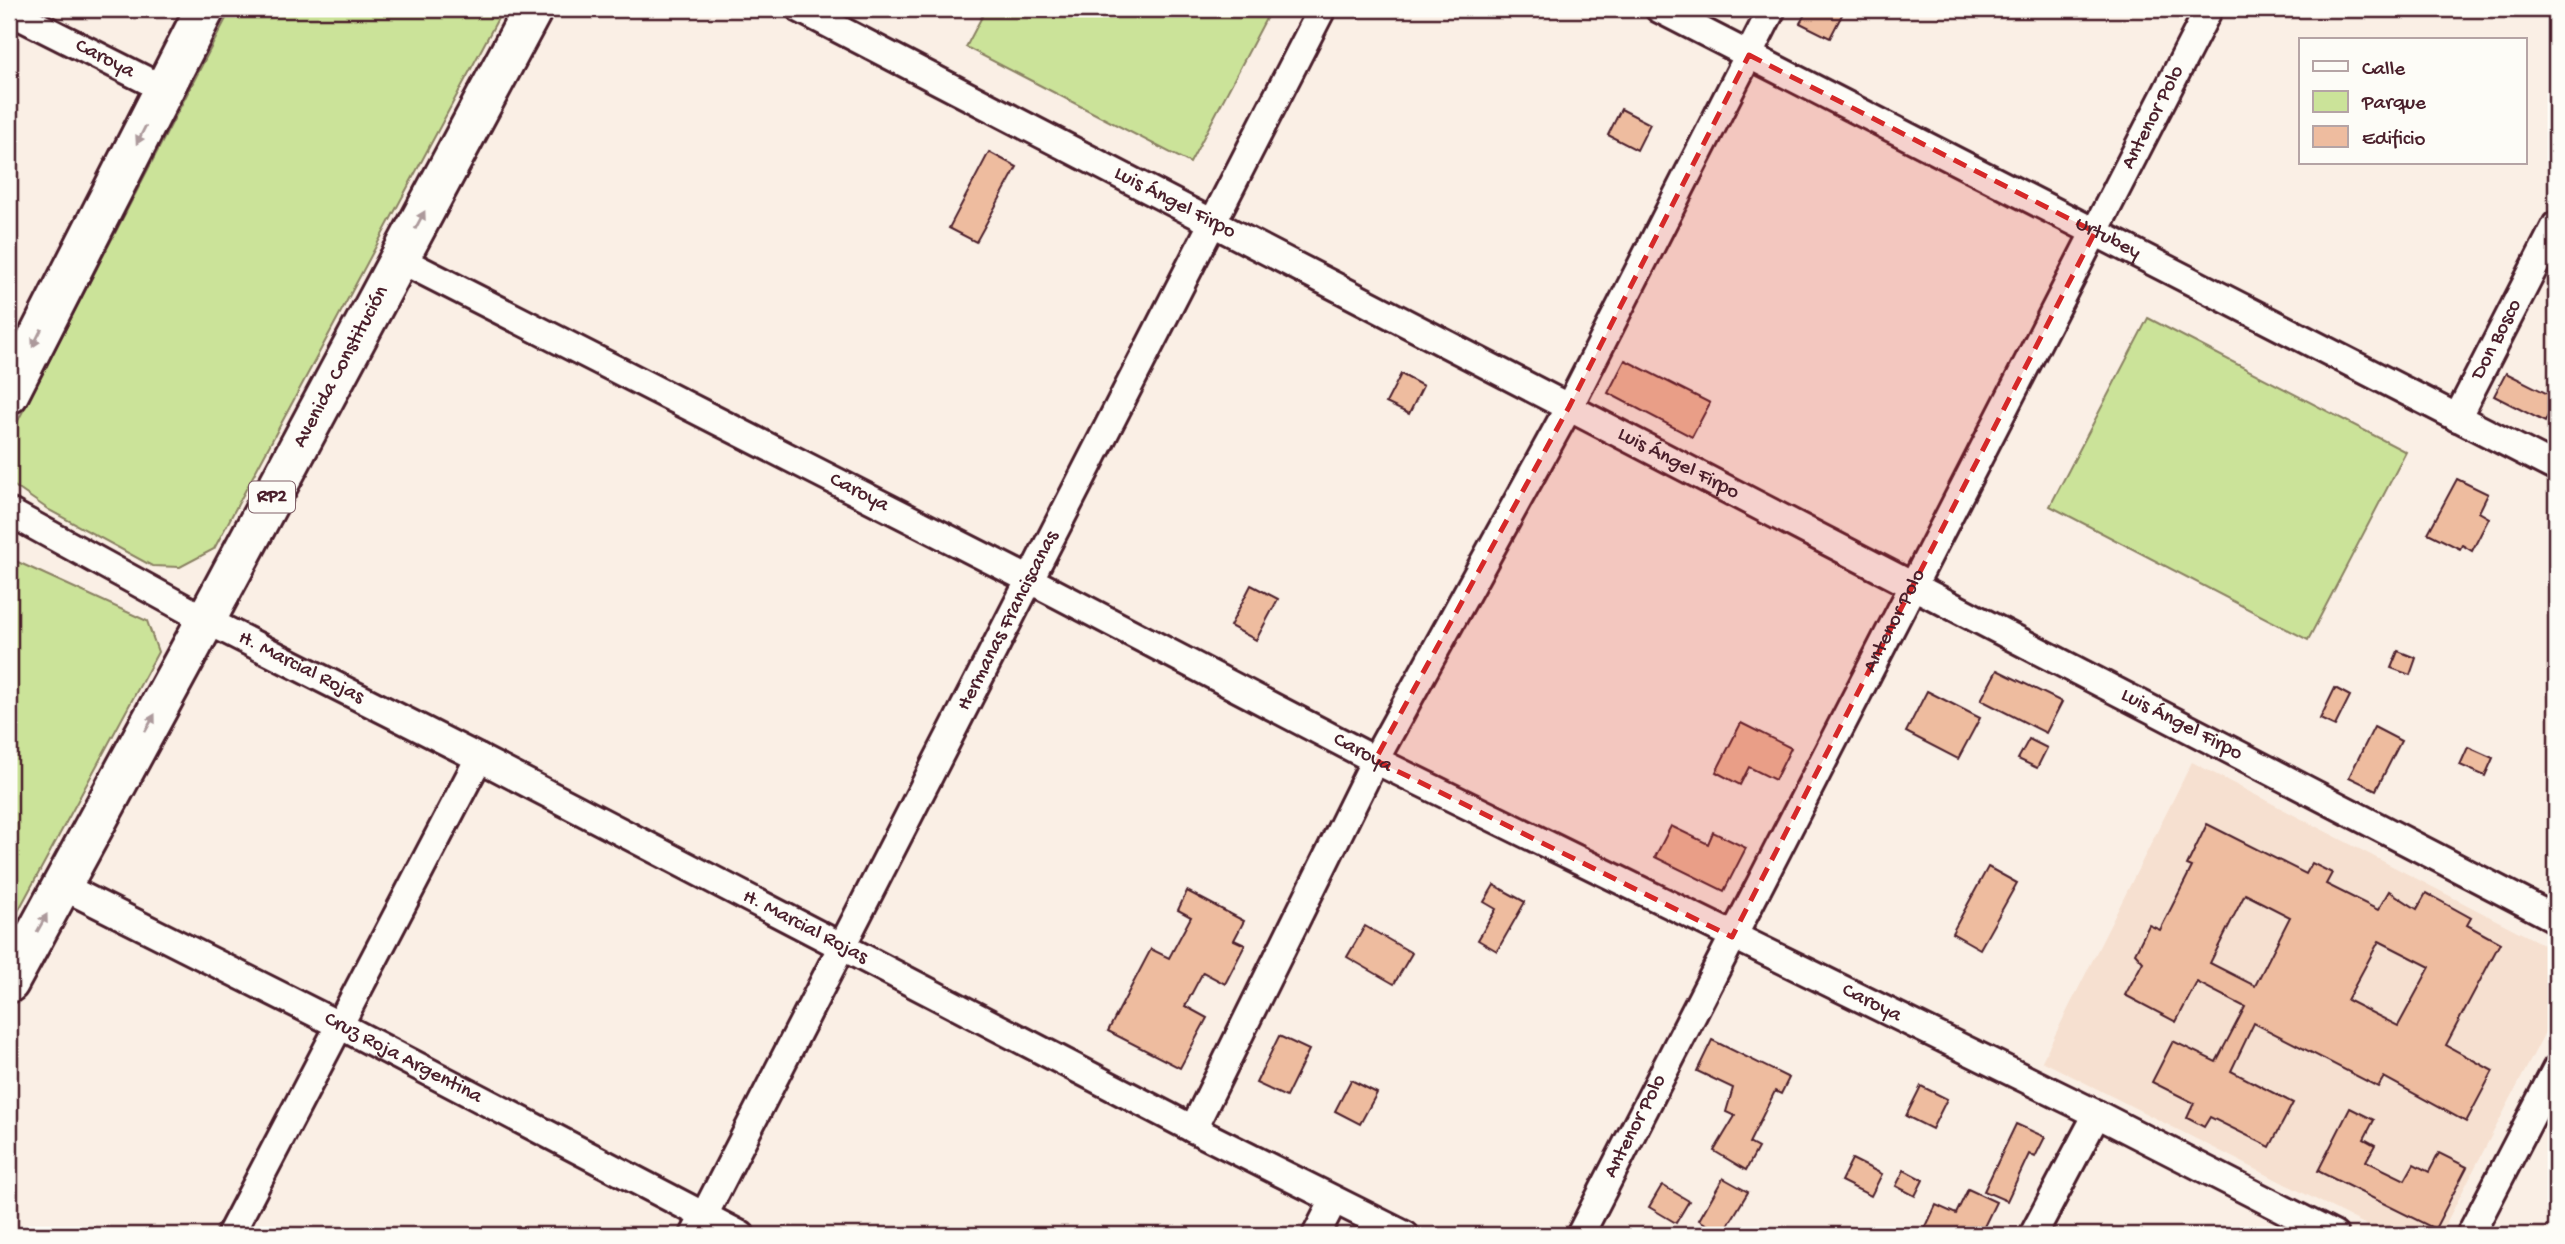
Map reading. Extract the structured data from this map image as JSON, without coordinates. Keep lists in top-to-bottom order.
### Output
{
  "streets": {
    "main road": ["Avenida Constitución", "RP2"],
    "street": [
      "Caroya",
      "Antenor Polo",
      "Luis Ángel Firpo",
      "Urtubey",
      "Don Bosco",
      "Hermanas Franciscanas",
      "H. Marcial Rojas",
      "Cruz Roja Argentina"
    ]
  },
  "crossings": [
    ["Caroya", "Antenor Polo"],
    ["Caroya", "Avenida Constitución"],
    ["Caroya", "Hermanas Franciscanas"],
    ["Antenor Polo", "Luis Ángel Firpo"],
    ["Antenor Polo", "Urtubey"],
    ["Luis Ángel Firpo", "Hermanas Franciscanas"],
    ["Urtubey", "Don Bosco"],
    ["Avenida Constitución", "H. Marcial Rojas"],
    ["Avenida Constitución", "Cruz Roja Argentina"],
    ["Hermanas Franciscanas", "H. Marcial Rojas"],
    ["Hermanas Franciscanas", "Cruz Roja Argentina"]
  ],
  "one_way": ["Avenida Constitución"],
  "legend": ["Calle", "Parque", "Edificio"]
}
